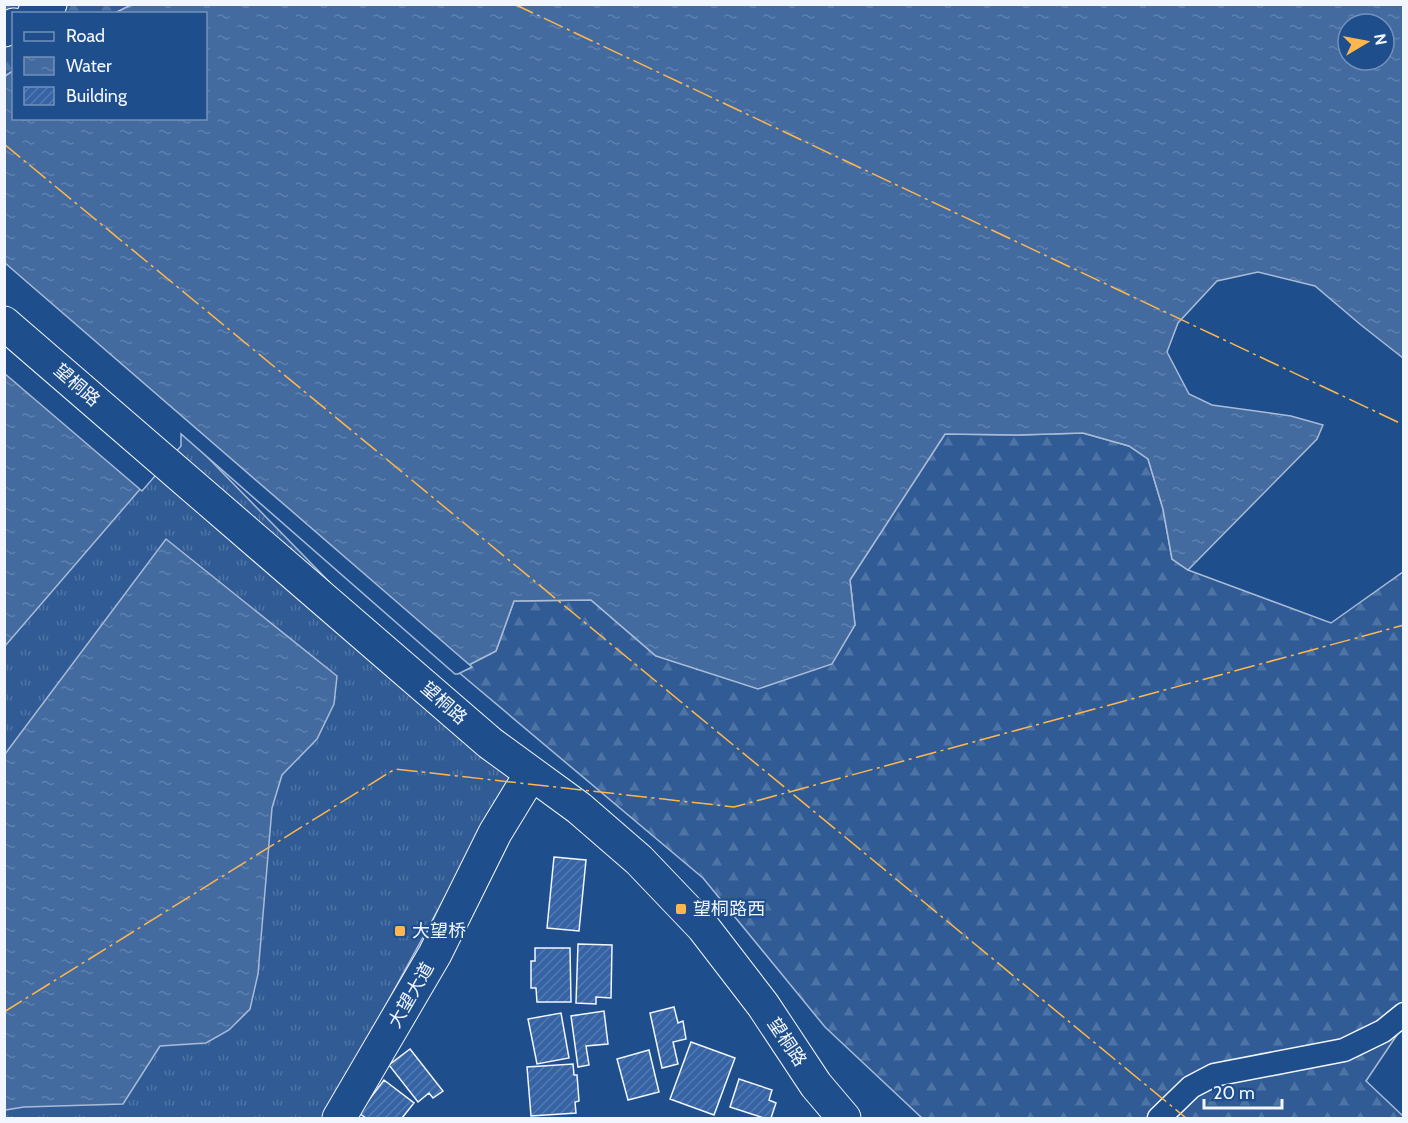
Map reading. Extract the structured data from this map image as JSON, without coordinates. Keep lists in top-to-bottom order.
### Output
{
  "streets": {
    "main road": ["望桐路", "大望大道"]
  },
  "crossings": [
    ["望桐路", "大望大道"]
  ],
  "places": {
    "transit": ["望桐路西", "大望桥"]
  },
  "legend": ["Road", "Water", "Building"],
  "scale_bar": "20 m",
  "north": "right"
}
